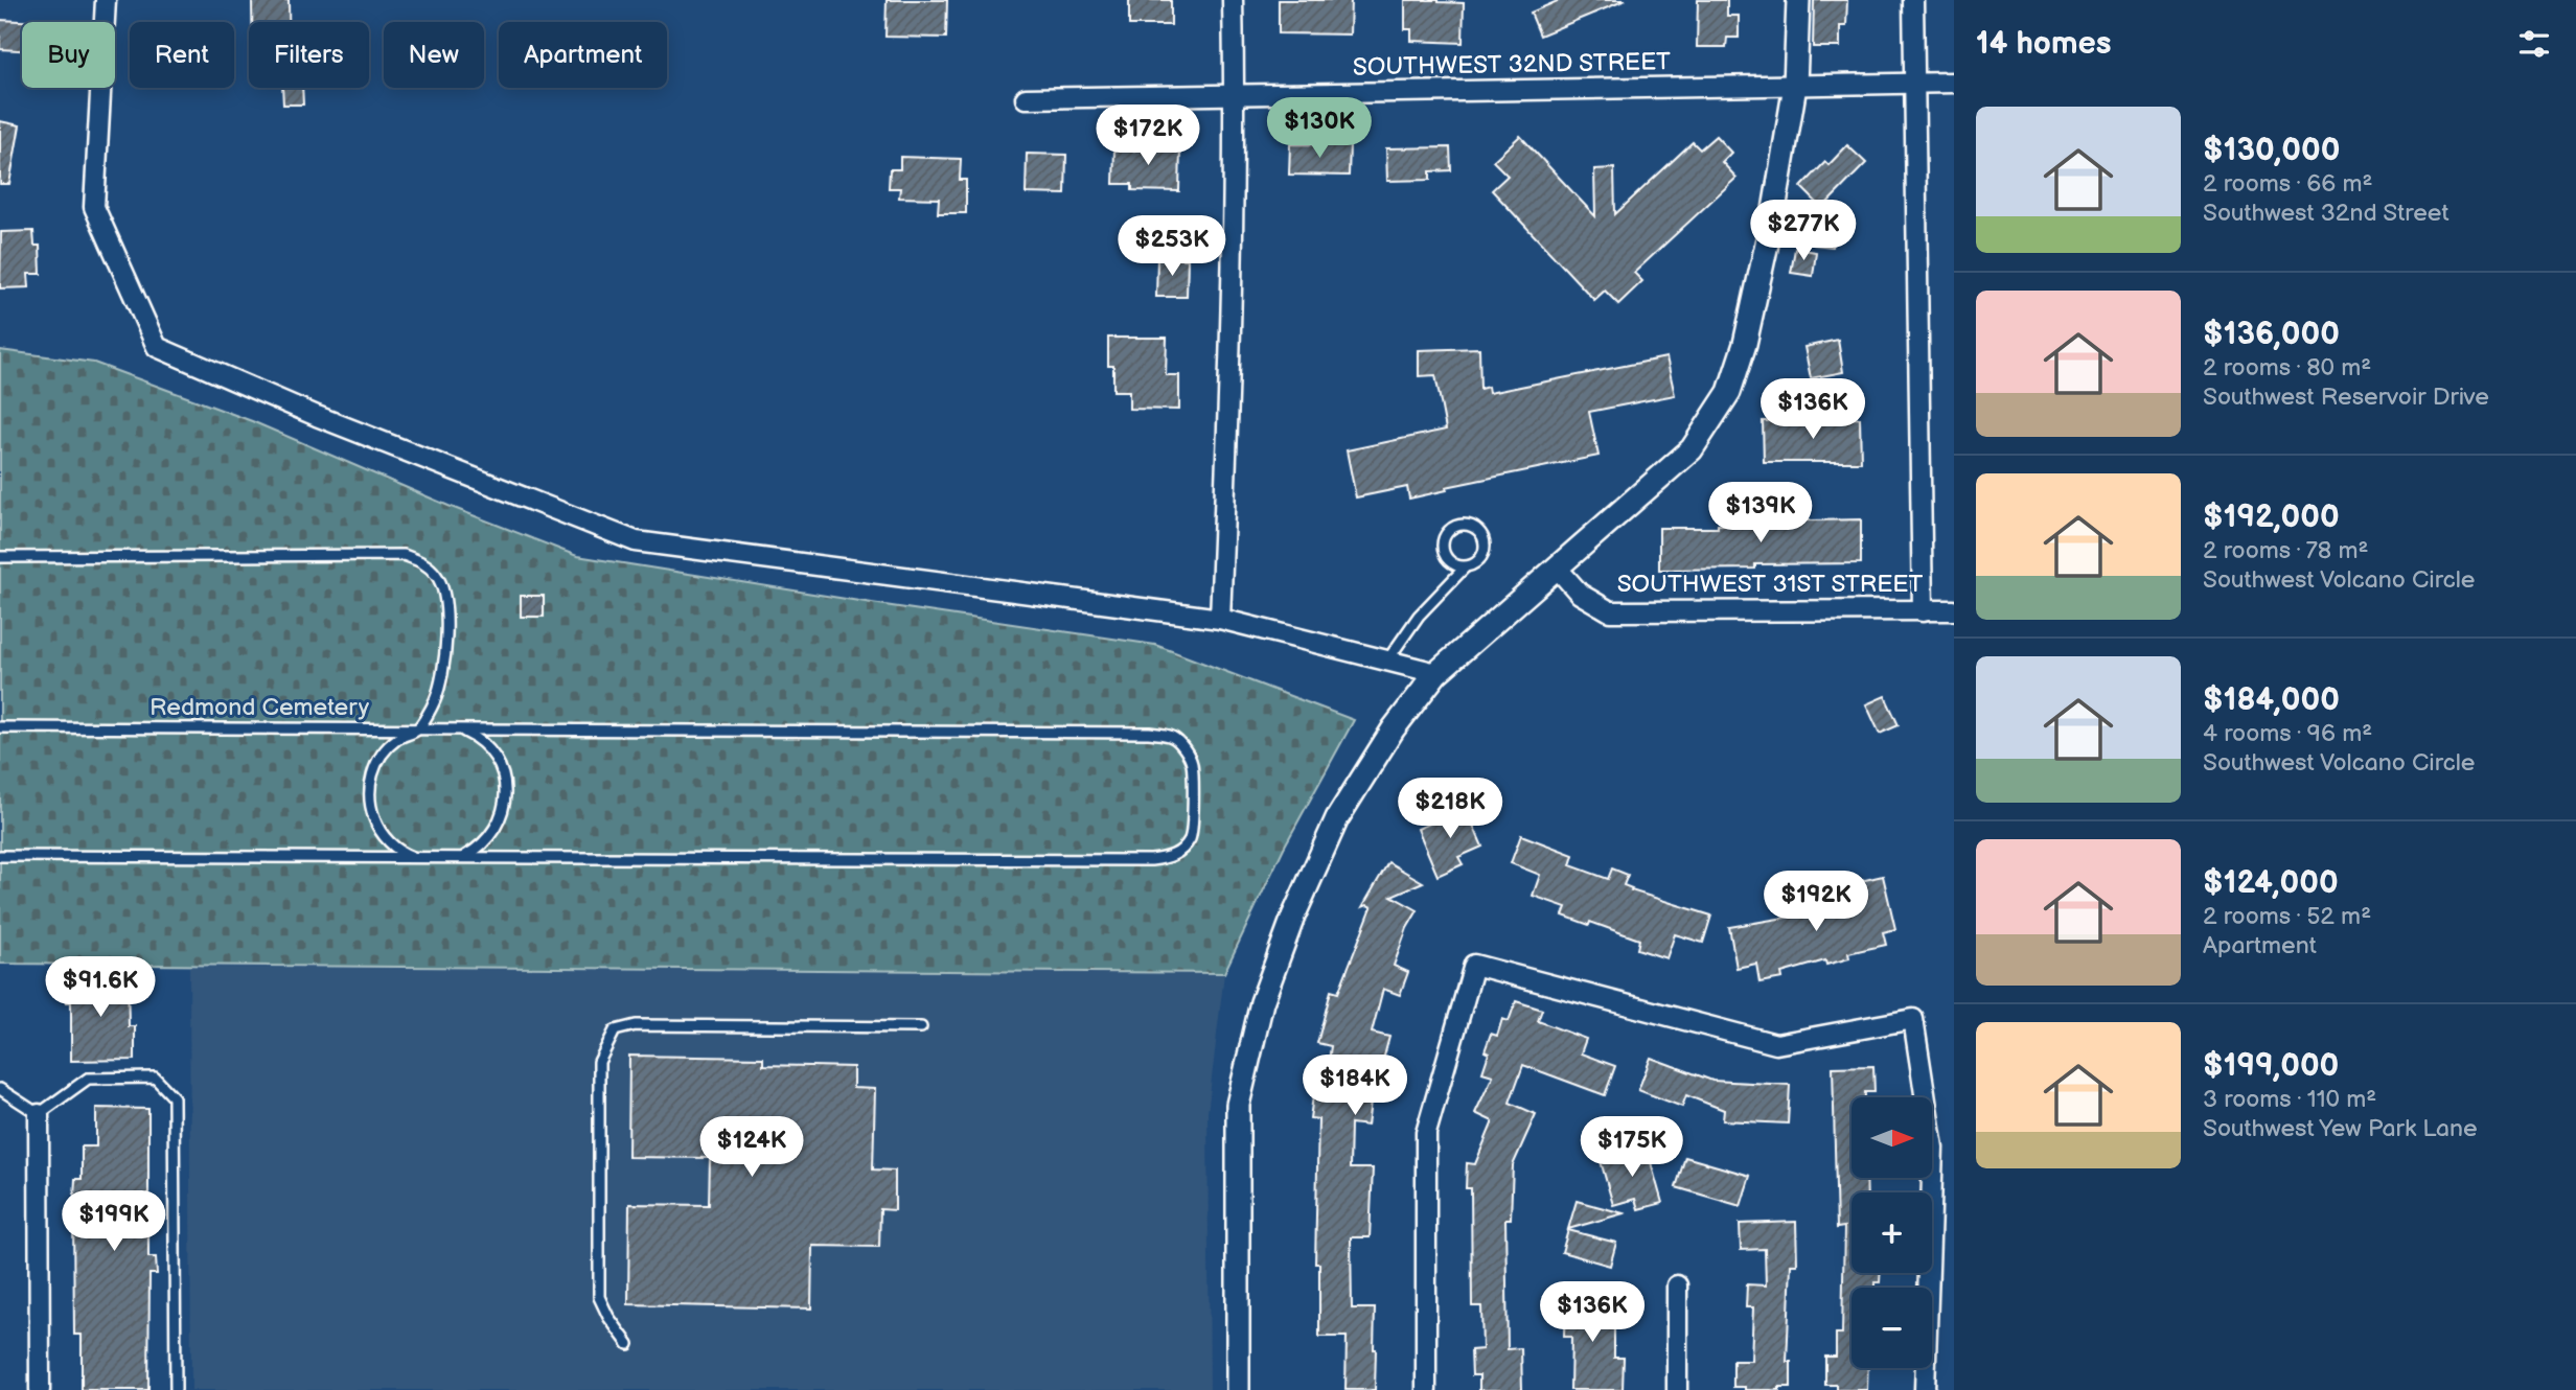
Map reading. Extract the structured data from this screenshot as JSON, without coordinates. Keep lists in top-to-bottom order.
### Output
{
  "streets": {
    "street": ["SOUTHWEST 32ND STREET", "SOUTHWEST 31ST STREET"]
  },
  "parks": ["Redmond Cemetery"],
  "north": "right",
  "page": {
    "heading": "14 homes",
    "chip": [
      "Buy",
      "Rent",
      "Filters",
      "New",
      "Apartment"
    ],
    "list": [
      {
        "name": "$130,000",
        "note": "2 rooms · 66 m² · Southwest 32nd Street"
      },
      {
        "name": "$136,000",
        "note": "2 rooms · 80 m² · Southwest Reservoir Drive"
      },
      {
        "name": "$192,000",
        "note": "2 rooms · 78 m² · Southwest Volcano Circle"
      },
      {
        "name": "$184,000",
        "note": "4 rooms · 96 m² · Southwest Volcano Circle"
      },
      {
        "name": "$124,000",
        "note": "2 rooms · 52 m² · Apartment"
      },
      {
        "name": "$199,000",
        "note": "3 rooms · 110 m² · Southwest Yew Park Lane"
      }
    ],
    "price": [
      "$130K",
      "$172K",
      "$277K",
      "$253K",
      "$136K",
      "$139K",
      "$218K",
      "$192K",
      "$91.6K",
      "$184K",
      "$124K",
      "$175K",
      "$199K",
      "$136K"
    ],
    "map_buttons": ["+", "−"]
  }
}
